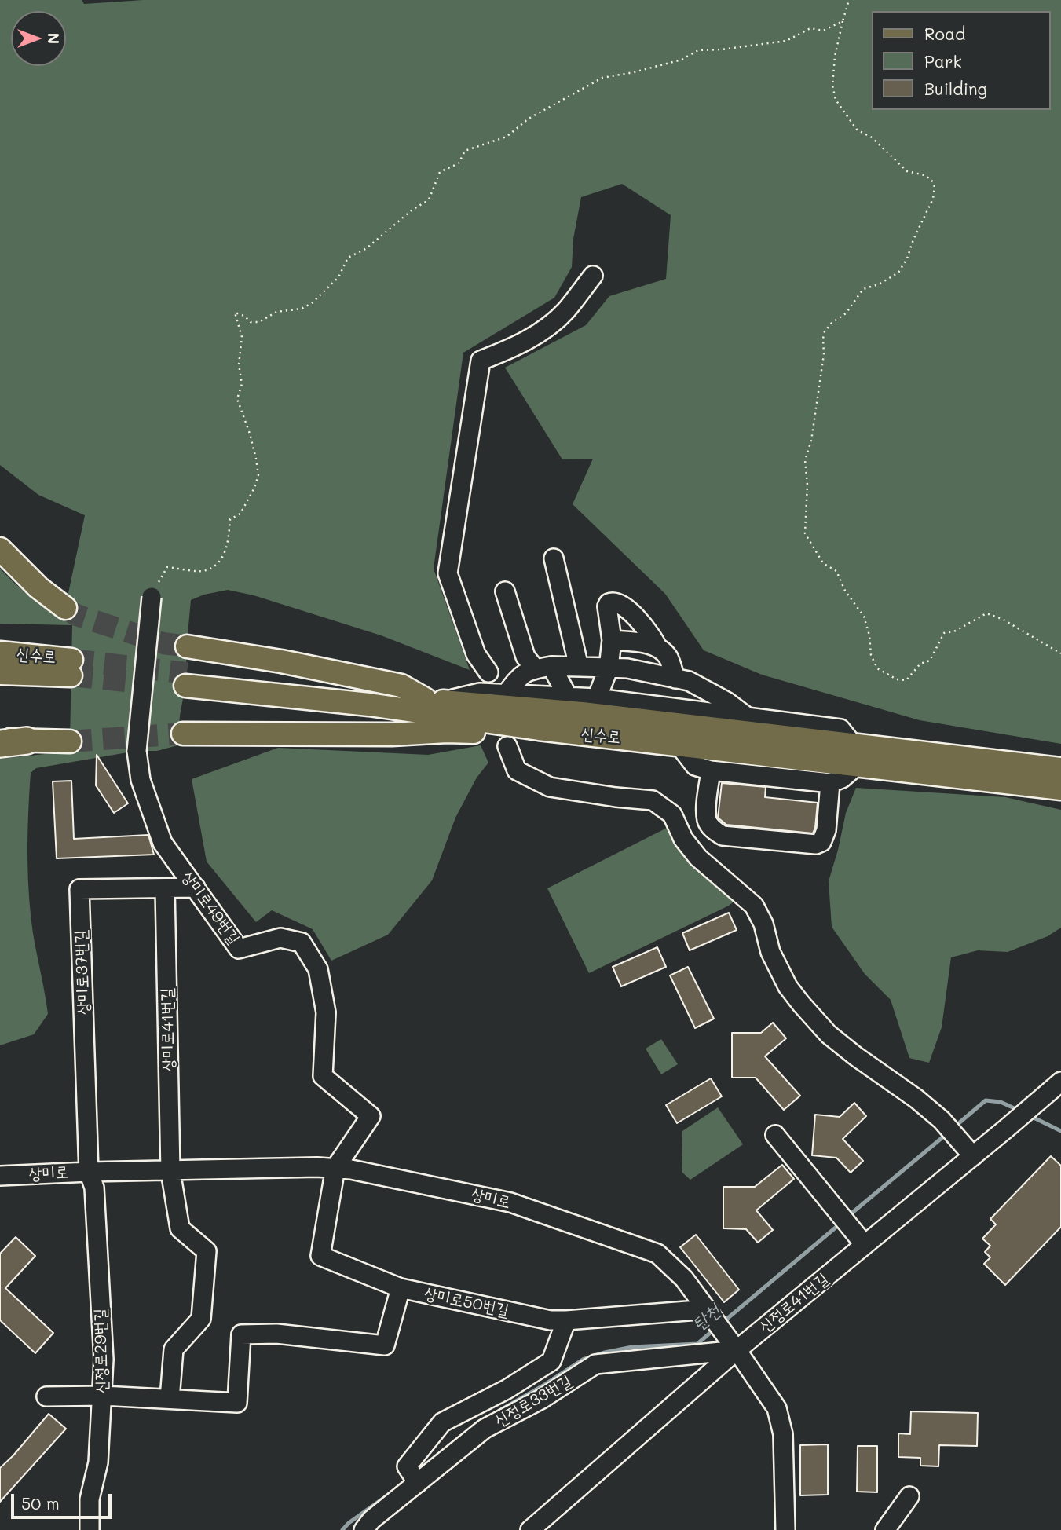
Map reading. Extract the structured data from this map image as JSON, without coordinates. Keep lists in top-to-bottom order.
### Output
{
  "streets": {
    "main road": ["신수로"],
    "street": [
      "상미로49번길",
      "상미로37번길",
      "상미로41번길",
      "상미로",
      "상미로50번길",
      "신정로41번길",
      "신정로29번길",
      "신정로33번길"
    ]
  },
  "crossings": [
    ["상미로49번길", "상미로37번길"],
    ["상미로49번길", "상미로"],
    ["상미로49번길", "상미로50번길"],
    ["상미로37번길", "상미로41번길"],
    ["상미로37번길", "상미로"],
    ["상미로37번길", "신정로29번길"],
    ["상미로41번길", "상미로"],
    ["상미로", "상미로50번길"],
    ["상미로", "신정로41번길"],
    ["상미로", "신정로29번길"],
    ["상미로", "신정로33번길"],
    ["신정로41번길", "신정로33번길"]
  ],
  "water": ["탄천"],
  "legend": ["Road", "Park", "Building"],
  "scale_bar": "50 m",
  "north": "right"
}
